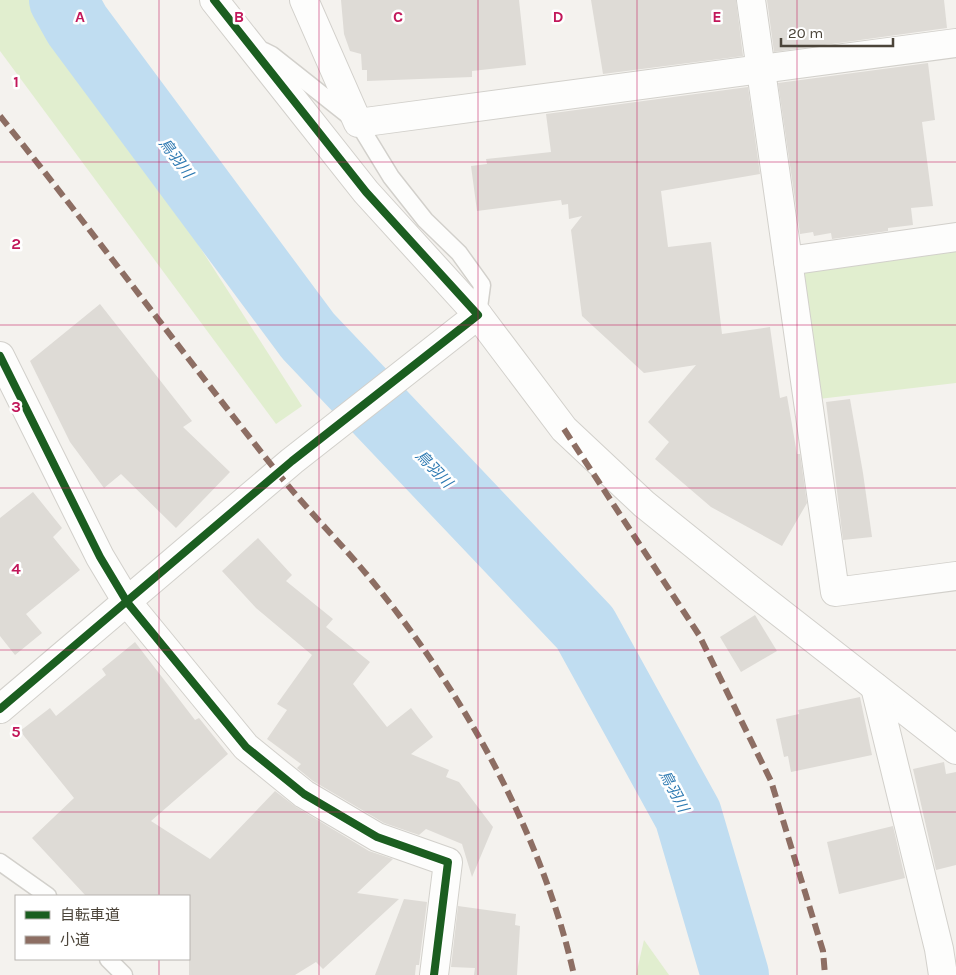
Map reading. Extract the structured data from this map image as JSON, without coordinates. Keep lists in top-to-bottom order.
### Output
{
  "water": ["鳥羽川"],
  "legend": ["自転車道", "小道"],
  "scale_bar": "20 m",
  "grid": {
    "columns": [
      "A",
      "B",
      "C",
      "D",
      "E"
    ],
    "rows": [
      "1",
      "2",
      "3",
      "4",
      "5"
    ]
  }
}
